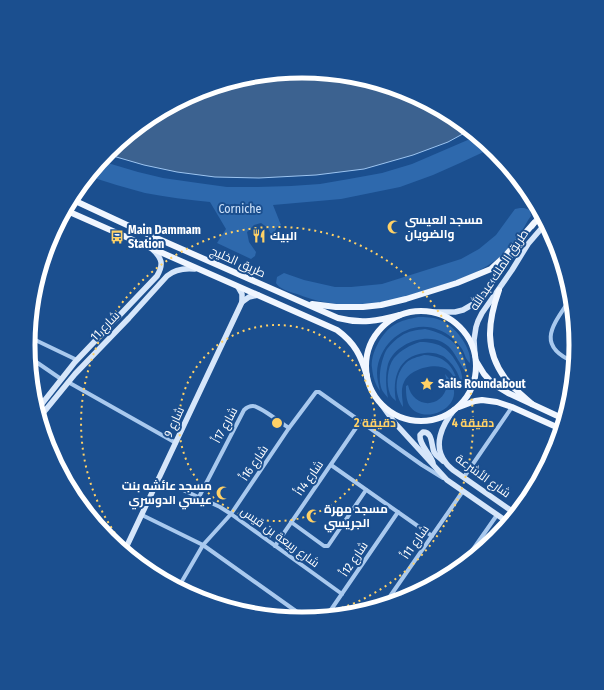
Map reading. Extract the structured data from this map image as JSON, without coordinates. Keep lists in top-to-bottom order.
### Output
{
  "streets": {
    "main road": ["طريق الخليج"],
    "street": [
      "طريق الملك عبدالله",
      "شارع 11",
      "شارع 9",
      "شارع 17أ",
      "شارع 16أ",
      "شارع الأشرعة",
      "شارع 14أ",
      "شارع ربيعة بن قيس",
      "شارع 11أ",
      "شارع 12أ"
    ]
  },
  "crossings": [
    ["طريق الخليج", "طريق الملك عبدالله"],
    ["طريق الخليج", "شارع 11"],
    ["طريق الخليج", "شارع الأشرعة"],
    ["طريق الملك عبدالله", "شارع الأشرعة"],
    ["شارع 17أ", "شارع 16أ"],
    ["شارع 17أ", "شارع ربيعة بن قيس"],
    ["شارع 16أ", "شارع 14أ"],
    ["شارع 16أ", "شارع ربيعة بن قيس"],
    ["شارع الأشرعة", "شارع 11أ"],
    ["شارع 14أ", "شارع ربيعة بن قيس"],
    ["شارع ربيعة بن قيس", "شارع 12أ"]
  ],
  "parks": ["Corniche"],
  "places": {
    "mosque": ["مسجد العيسى والضويان", "مسجد عائشه بنت عيسي الدوسري", "مسجد مهرة الجريسي"],
    "restaurant": ["البيك"],
    "bus stop": ["Main Dammam Station"],
    "place": ["Sails Roundabout"]
  },
  "rings": ["2 دقيقة", "4 دقيقة"]
}
